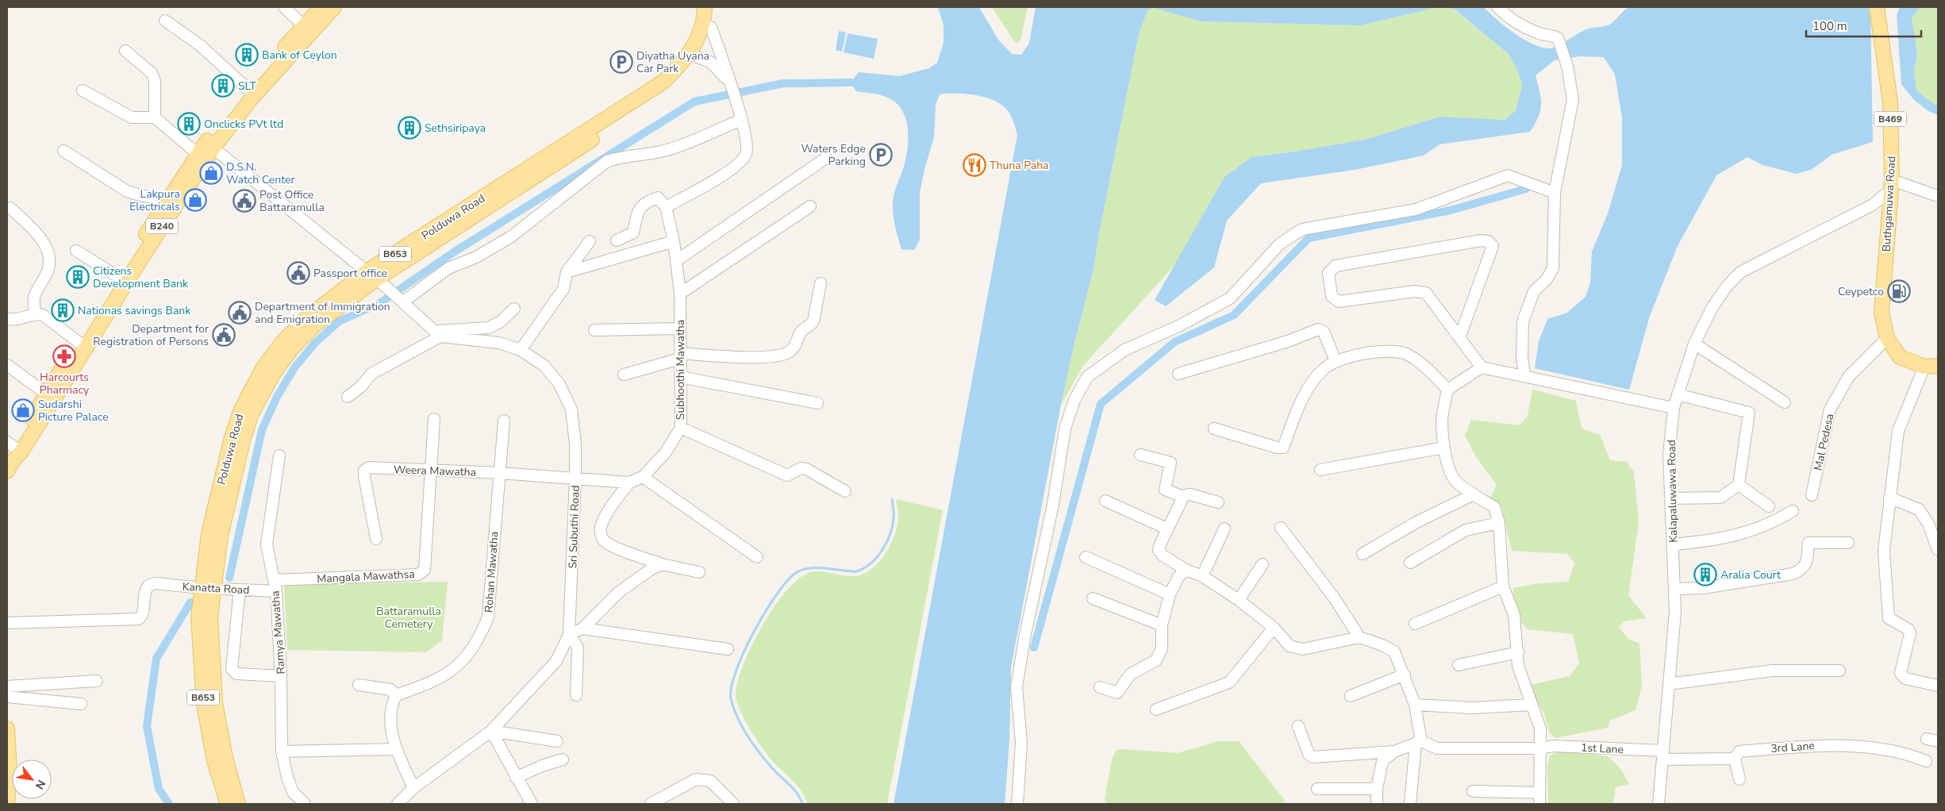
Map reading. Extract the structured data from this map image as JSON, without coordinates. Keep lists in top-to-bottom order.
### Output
{
  "streets": {
    "main road": [
      "B469",
      "Buthgamuwa Road",
      "Polduwa Road",
      "B240",
      "B653"
    ],
    "street": [
      "Subhoothi Mawatha",
      "Mal Pedesa",
      "Weera Mawatha",
      "Kalapaluwawa Road",
      "Sri Subuthi Road",
      "Rohan Mawatha",
      "Mangala Mawathsa",
      "Kanatta Road",
      "Ramya Mawatha",
      "3rd Lane",
      "1st Lane"
    ]
  },
  "crossings": [
    ["Buthgamuwa Road", "Mal Pedesa"],
    ["Buthgamuwa Road", "Kalapaluwawa Road"],
    ["Polduwa Road", "Kanatta Road"],
    ["Subhoothi Mawatha", "Weera Mawatha"],
    ["Subhoothi Mawatha", "Sri Subuthi Road"],
    ["Weera Mawatha", "Sri Subuthi Road"],
    ["Weera Mawatha", "Rohan Mawatha"],
    ["Weera Mawatha", "Mangala Mawathsa"],
    ["Kalapaluwawa Road", "3rd Lane"],
    ["Kalapaluwawa Road", "1st Lane"],
    ["Mangala Mawathsa", "Ramya Mawatha"],
    ["Kanatta Road", "Ramya Mawatha"],
    ["3rd Lane", "1st Lane"]
  ],
  "parks": ["Battaramulla Cemetery"],
  "places": {
    "building": [
      "Bank of Ceylon",
      "SLT",
      "Onclicks PVt ltd",
      "Sethsiripaya",
      "Citizens Development Bank",
      "Nationas savings Bank",
      "Aralia Court"
    ],
    "parking": ["Diyatha Uyana Car Park", "Waters Edge Parking"],
    "restaurant": ["Thuna Paha"],
    "shop": ["D.S.N. Watch Center", "Lakpura Electricals", "Sudarshi Picture Palace"],
    "public building": [
      "Post Office Battaramulla",
      "Passport office",
      "Department of Immigration and Emigration",
      "Department for Registration of Persons"
    ],
    "fuel station": ["Ceypetco"],
    "pharmacy": ["Harcourts Pharmacy"]
  },
  "scale_bar": "100 m",
  "north": "bottom right"
}
